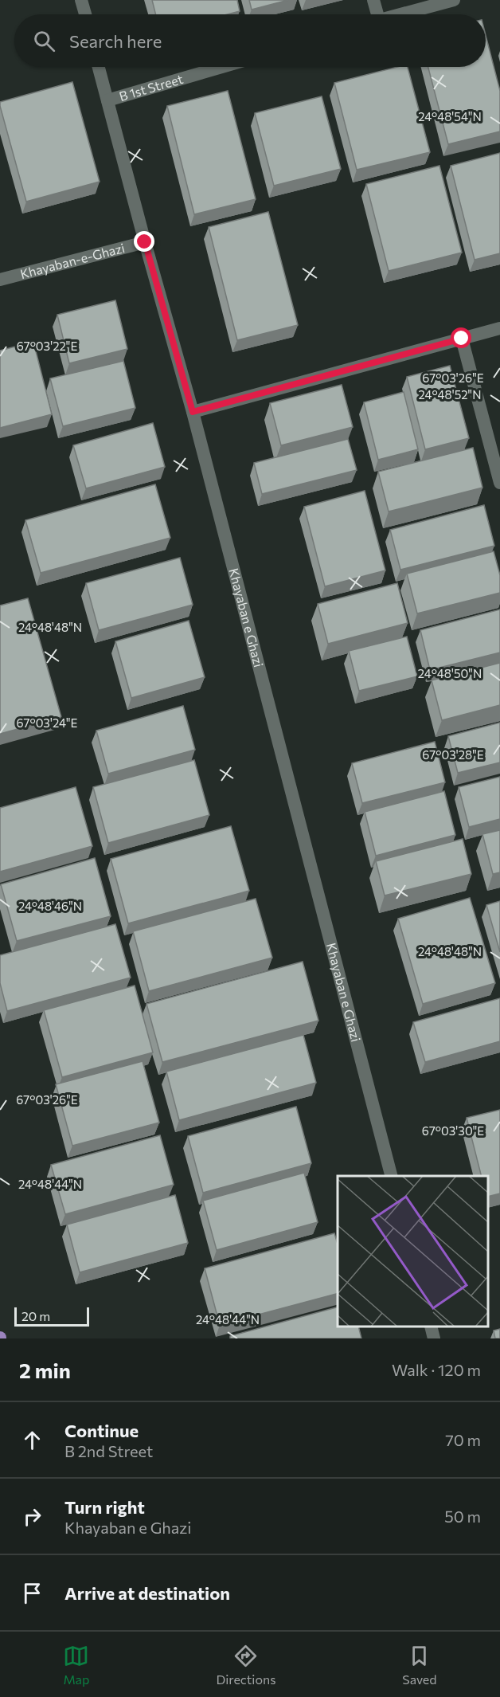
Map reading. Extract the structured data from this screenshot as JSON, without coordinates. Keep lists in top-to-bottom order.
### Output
{
  "streets": {
    "street": ["B 1st Street", "Khayaban-e-Ghazi", "Khayaban e Ghazi"]
  },
  "crossings": [
    ["B 1st Street", "Khayaban e Ghazi"],
    ["Khayaban-e-Ghazi", "Khayaban e Ghazi"]
  ],
  "scale_bar": "20 m",
  "page": {
    "search": "Search here",
    "scale": "20 m",
    "heading": ["2 min", "Walk · 120 m"],
    "list": [
      ["Continue", "B 2nd Street", "70 m"],
      ["Turn right", "Khayaban e Ghazi", "50 m"],
      "Arrive at destination"
    ],
    "nav": ["Map", "Directions", "Saved"]
  },
  "coordinates": [
    "24°48'54\"N",
    "67°03'22\"E",
    "67°03'26\"E",
    "24°48'52\"N",
    "24°48'48\"N",
    "24°48'50\"N",
    "67°03'24\"E",
    "67°03'28\"E",
    "24°48'46\"N",
    "67°03'30\"E",
    "24°48'44\"N"
  ]
}
